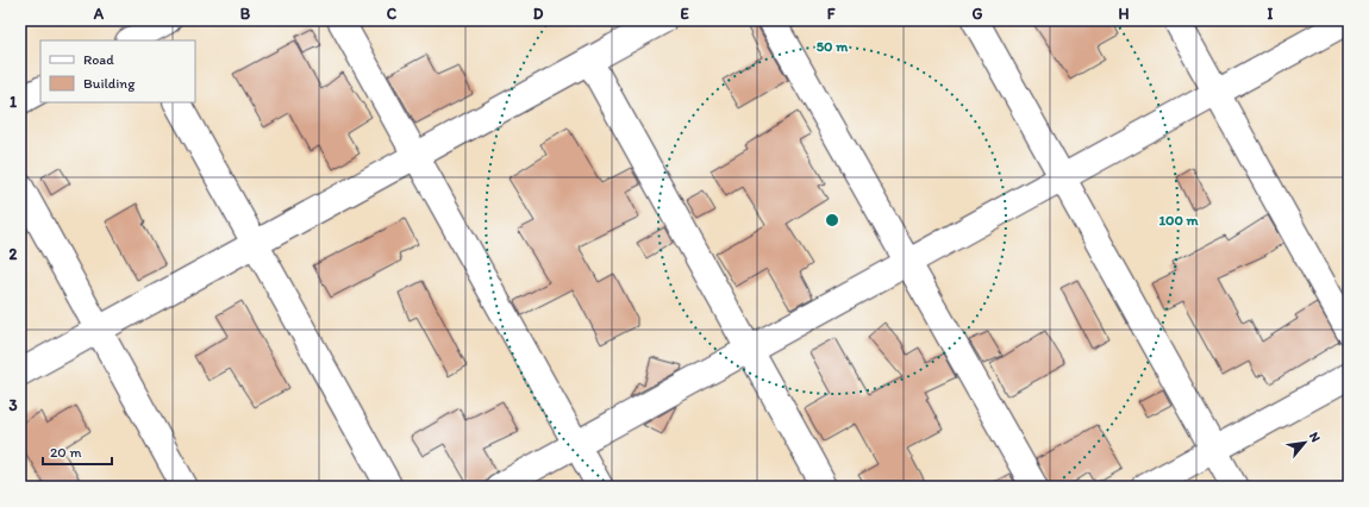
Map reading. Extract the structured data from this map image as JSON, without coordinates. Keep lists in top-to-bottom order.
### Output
{
  "legend": ["Road", "Building"],
  "scale_bar": "20 m",
  "north": "top right",
  "grid": {
    "columns": [
      "A",
      "B",
      "C",
      "D",
      "E",
      "F",
      "G",
      "H",
      "I"
    ],
    "rows": ["1", "2", "3"]
  },
  "rings": ["50 m", "100 m"]
}
